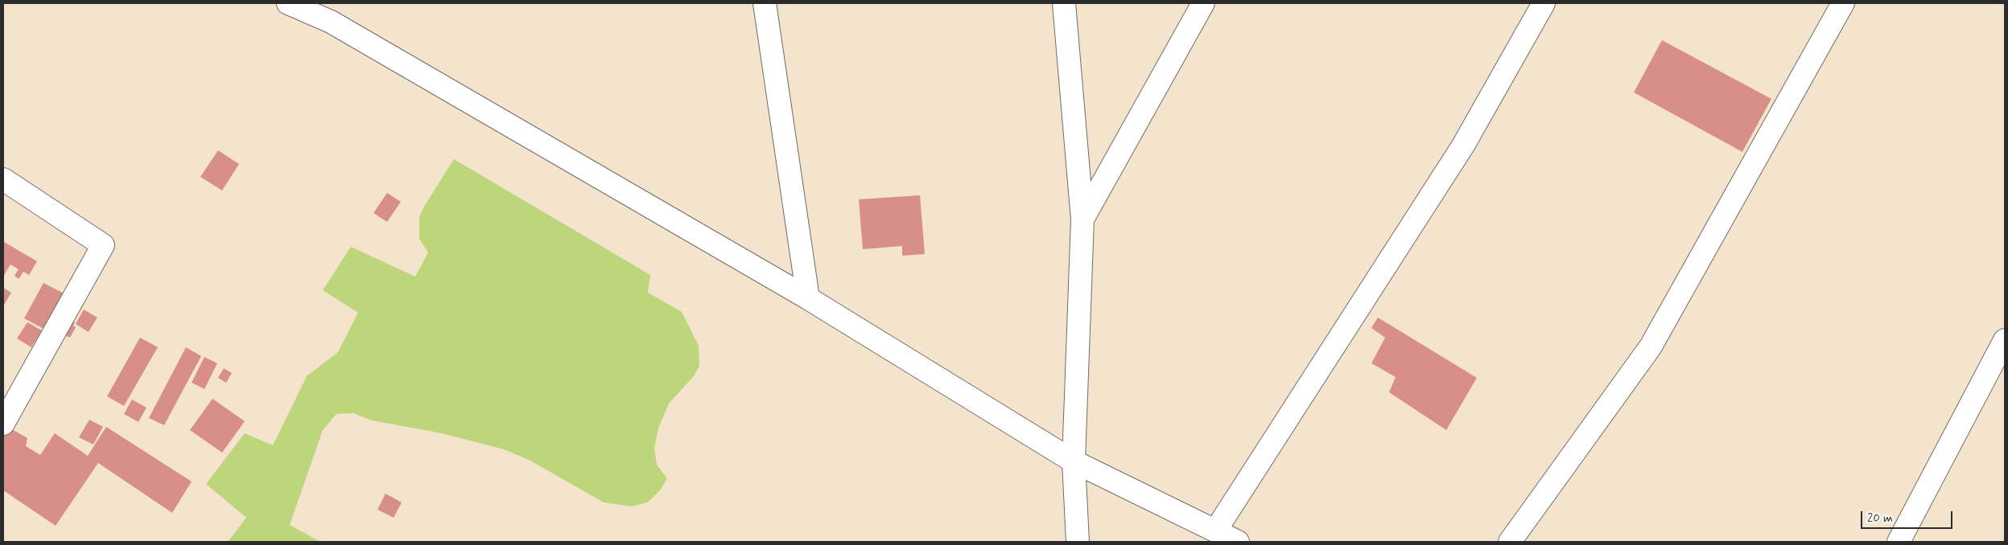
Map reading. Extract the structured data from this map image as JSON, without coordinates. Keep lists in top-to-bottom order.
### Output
{
  "scale_bar": "20 m"
}
